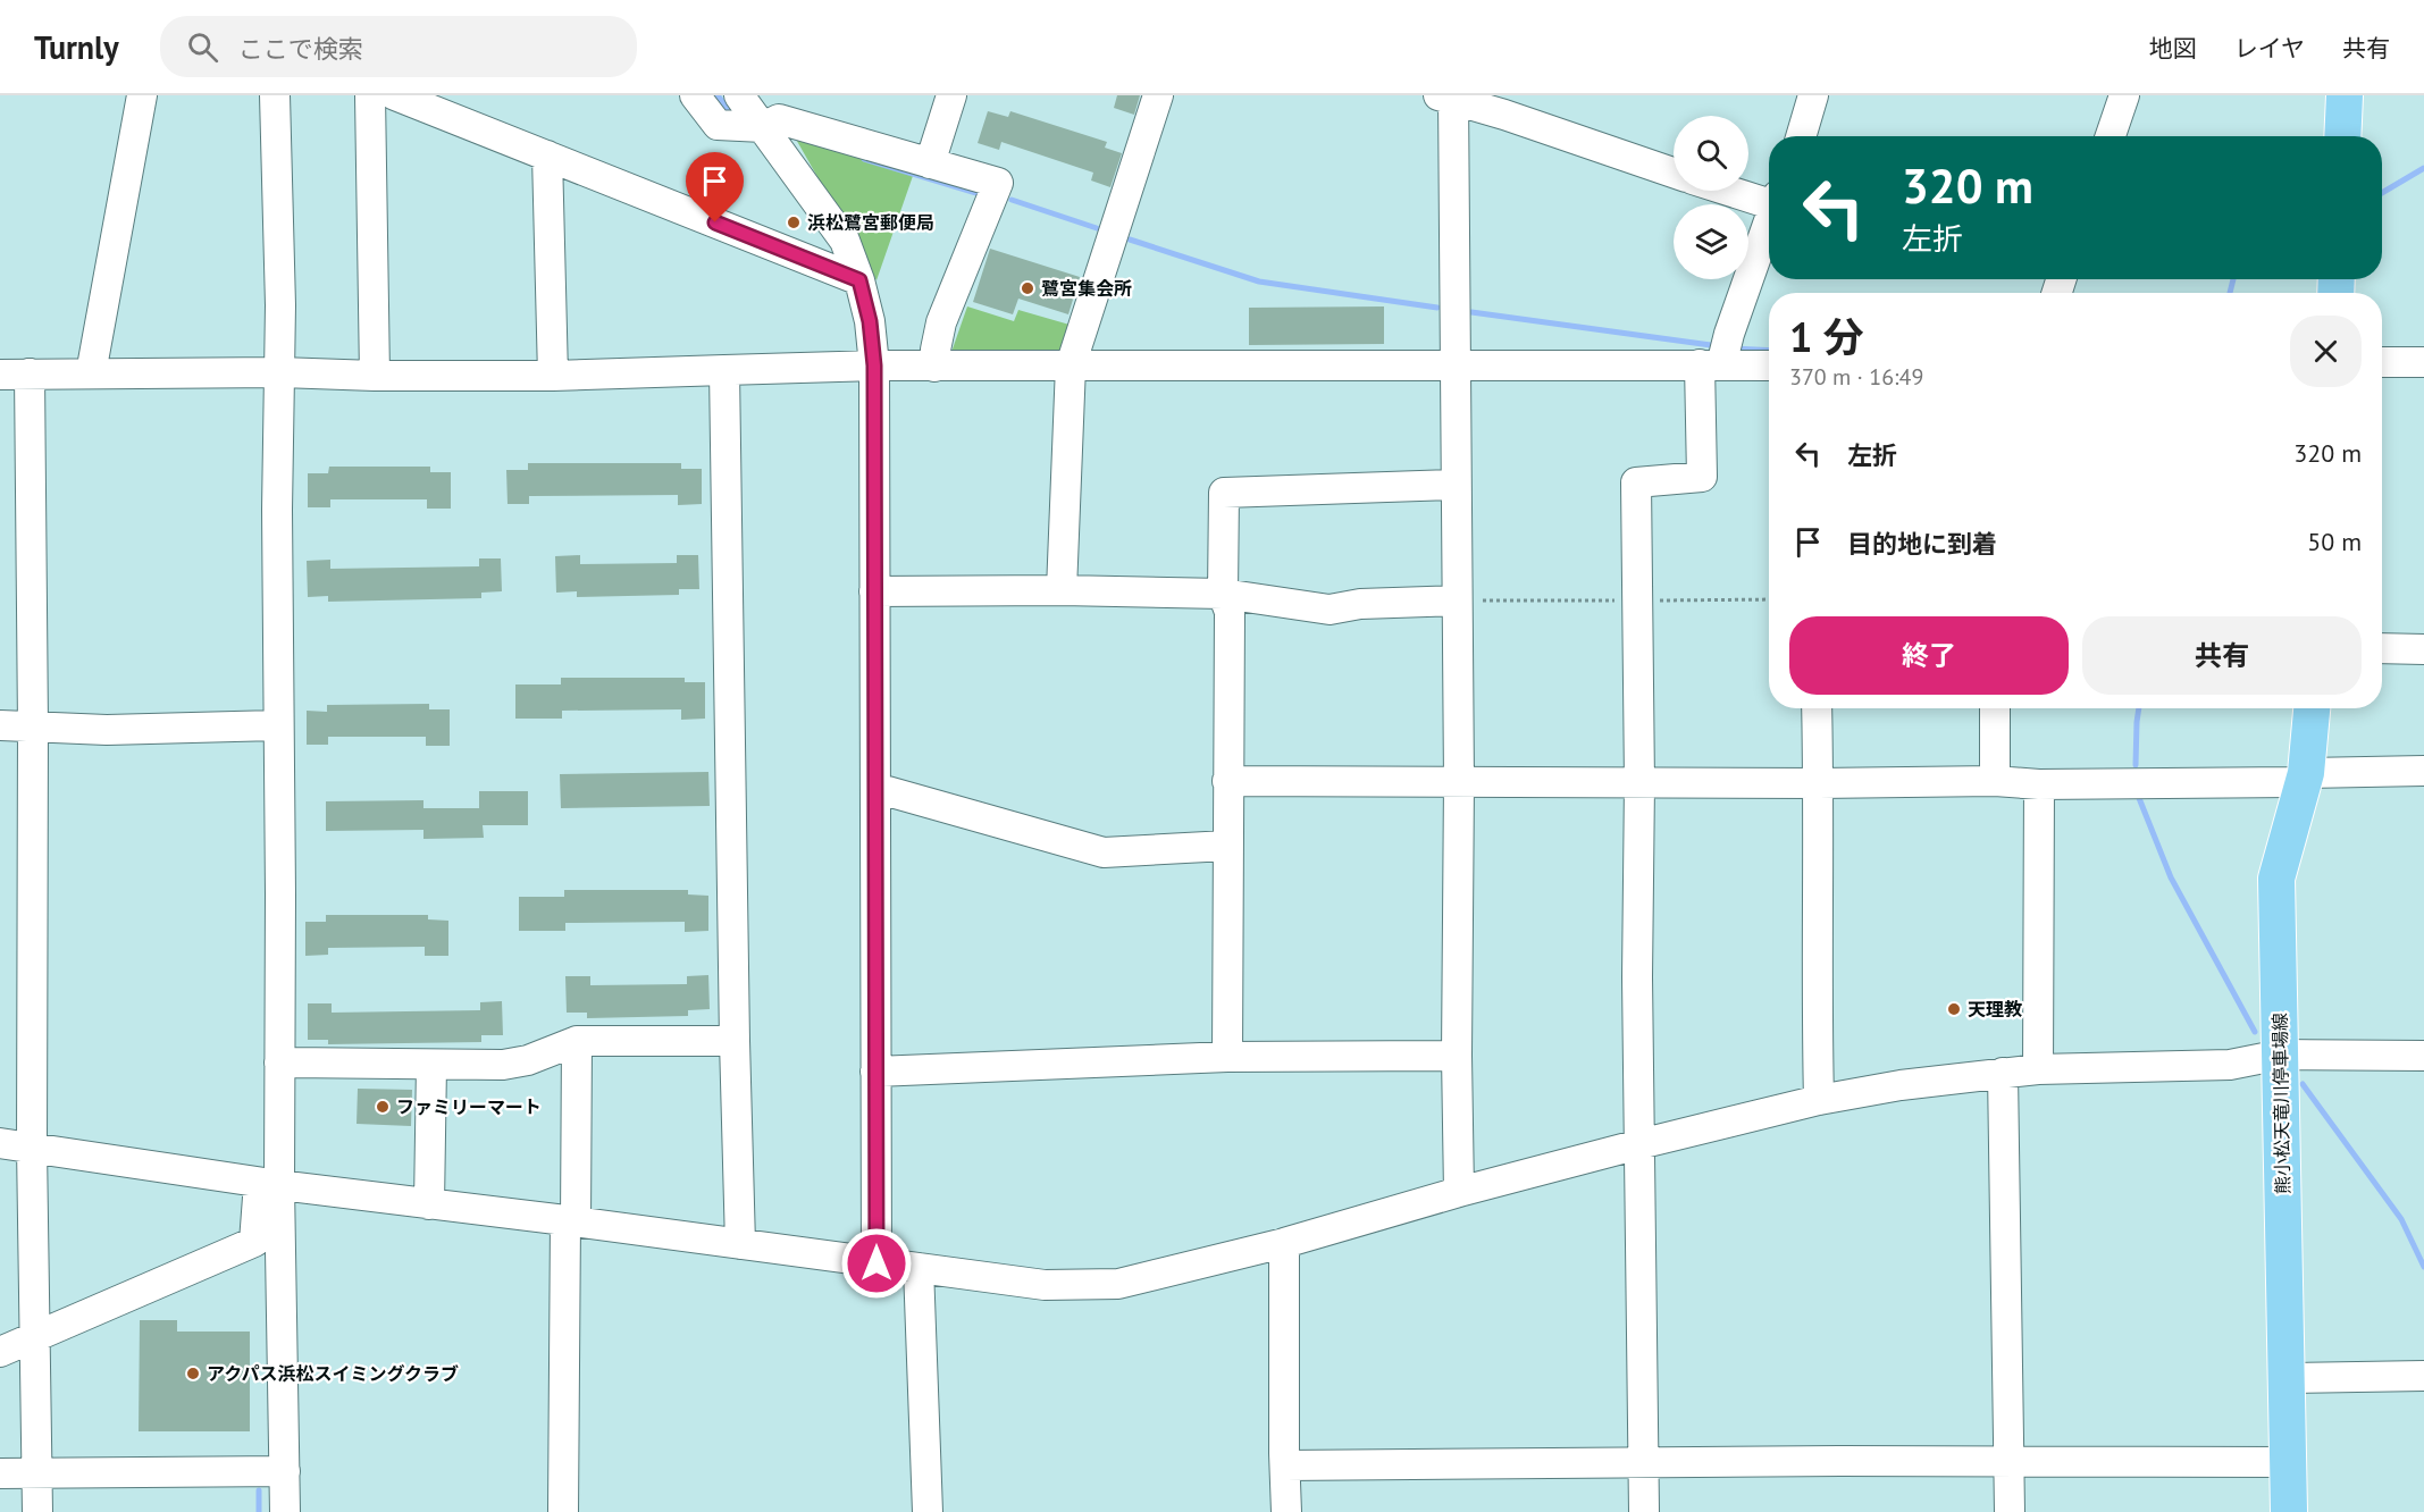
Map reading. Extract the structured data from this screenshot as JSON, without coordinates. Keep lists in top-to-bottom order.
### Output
{
  "streets": {
    "main road": ["熊小松天竜川停車場線"]
  },
  "places": [
    "浜松鷺宮郵便局",
    "鷺宮集会所",
    "天理教",
    "ファミリーマート",
    "アクパス浜松スイミングクラブ"
  ],
  "page": {
    "header": "Turnly",
    "search": "ここで検索",
    "nav": ["地図", "レイヤ", "共有"],
    "turn": ["320 m", "左折"],
    "heading": ["1 分", "370 m · 16:49"],
    "list": [
      {
        "name": "左折",
        "value": "320 m"
      },
      {
        "name": "目的地に到着",
        "value": "50 m"
      }
    ],
    "buttons": ["終了", "共有"]
  }
}
